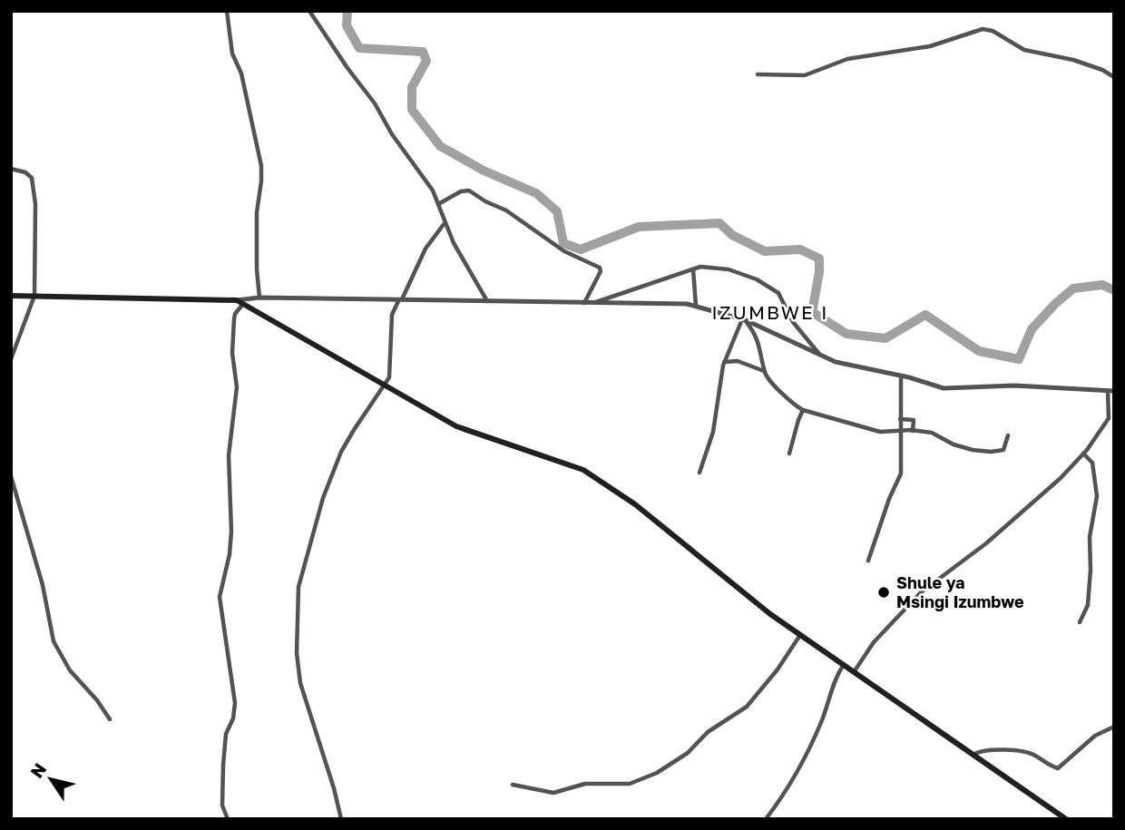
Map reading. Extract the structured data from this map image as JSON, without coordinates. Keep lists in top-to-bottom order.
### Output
{
  "districts": ["IZUMBWE I"],
  "places": ["Shule ya Msingi Izumbwe"],
  "north": "top left"
}
